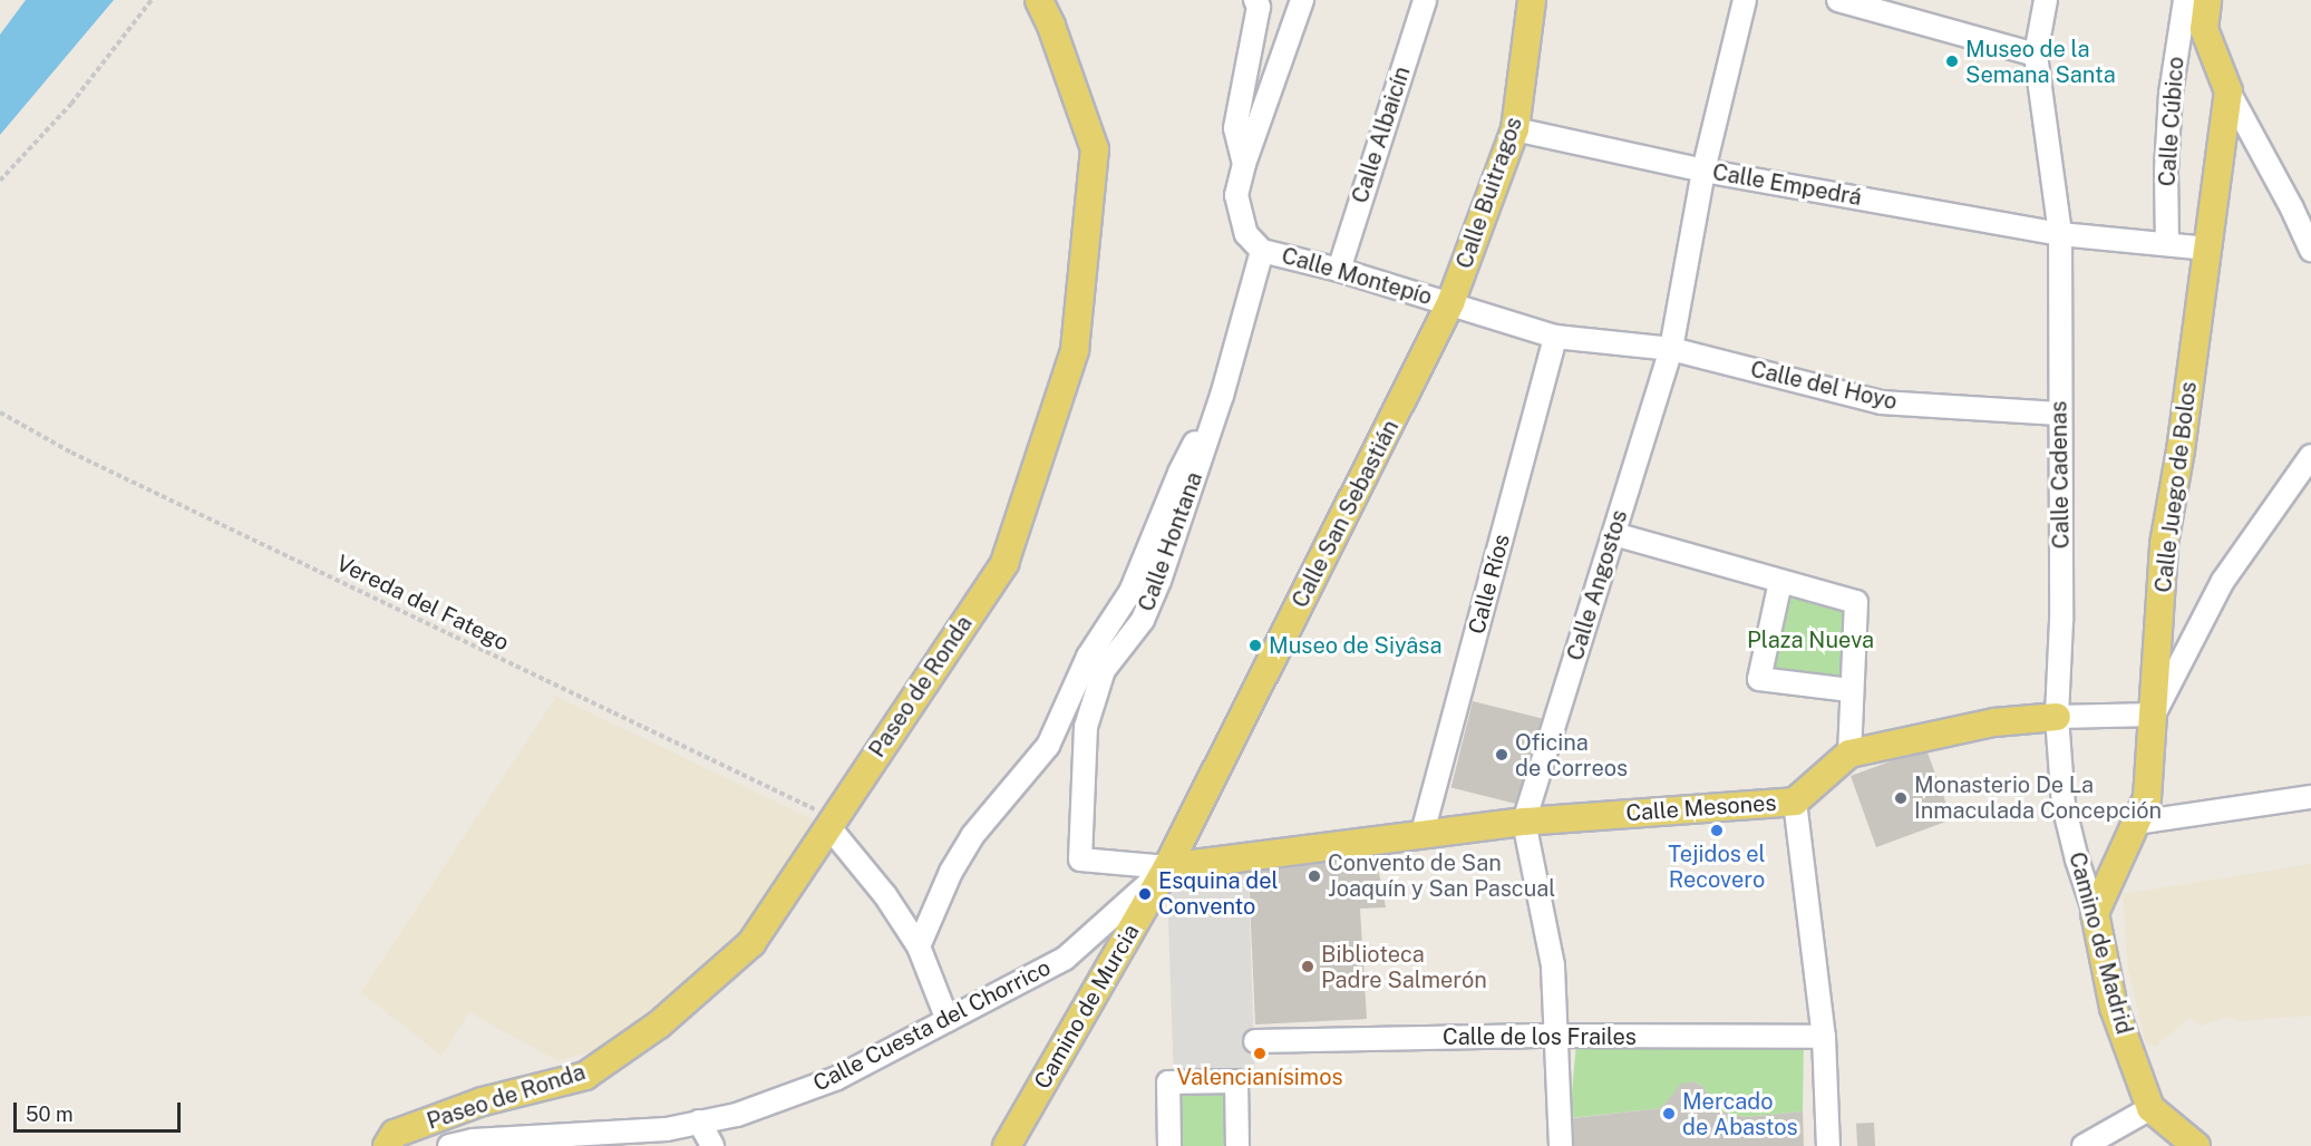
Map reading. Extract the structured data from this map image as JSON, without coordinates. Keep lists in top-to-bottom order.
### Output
{
  "streets": {
    "main road": [
      "Calle Buitragos",
      "Calle Juego de Bolos",
      "Calle San Sebastián",
      "Paseo de Ronda",
      "Calle Mesones",
      "Camino de Madrid",
      "Camino de Murcia"
    ],
    "street": [
      "Calle Cúbico",
      "Calle Albaicín",
      "Calle Empedrá",
      "Calle Montepío",
      "Calle del Hoyo",
      "Calle Cadenas",
      "Calle Hontana",
      "Calle Ríos",
      "Calle Angostos",
      "Calle Cuesta del Chorrico",
      "Calle de los Frailes"
    ],
    "path": ["Vereda del Fatego"]
  },
  "crossings": [
    ["Calle Cúbico", "Calle Empedrá"],
    ["Calle Albaicín", "Calle Montepío"],
    ["Calle Empedrá", "Calle Buitragos"],
    ["Calle Empedrá", "Calle Cadenas"],
    ["Calle Empedrá", "Calle Juego de Bolos"],
    ["Calle Empedrá", "Calle Angostos"],
    ["Calle Buitragos", "Calle Montepío"],
    ["Calle Buitragos", "Calle San Sebastián"],
    ["Calle Montepío", "Calle del Hoyo"],
    ["Calle Montepío", "Calle San Sebastián"],
    ["Calle Montepío", "Calle Hontana"],
    ["Calle Montepío", "Calle Ríos"],
    ["Calle del Hoyo", "Calle Cadenas"],
    ["Calle del Hoyo", "Calle Ríos"],
    ["Calle del Hoyo", "Calle Angostos"],
    ["Calle Cadenas", "Calle Mesones"],
    ["Calle Cadenas", "Camino de Madrid"],
    ["Calle Juego de Bolos", "Camino de Madrid"],
    ["Calle San Sebastián", "Calle Hontana"],
    ["Calle San Sebastián", "Calle Mesones"],
    ["Calle San Sebastián", "Camino de Murcia"],
    ["Calle San Sebastián", "Calle Cuesta del Chorrico"],
    ["Calle Hontana", "Calle Mesones"],
    ["Calle Hontana", "Camino de Murcia"],
    ["Calle Hontana", "Calle Cuesta del Chorrico"],
    ["Calle Ríos", "Calle Mesones"],
    ["Calle Angostos", "Calle Mesones"],
    ["Vereda del Fatego", "Paseo de Ronda"],
    ["Calle Mesones", "Camino de Madrid"],
    ["Calle Mesones", "Camino de Murcia"],
    ["Calle Mesones", "Calle Cuesta del Chorrico"],
    ["Camino de Murcia", "Calle Cuesta del Chorrico"]
  ],
  "parks": ["Plaza Nueva"],
  "places": [
    "Museo de la Semana Santa",
    "Museo de Siyâsa",
    "Oficina de Correos",
    "Monasterio De La Inmaculada Concepción",
    "Tejidos el Recovero",
    "Convento de San Joaquín y San Pascual",
    "Esquina del Convento",
    "Biblioteca Padre Salmerón",
    "Valencianísimos",
    "Mercado de Abastos"
  ],
  "scale_bar": "50 m"
}
